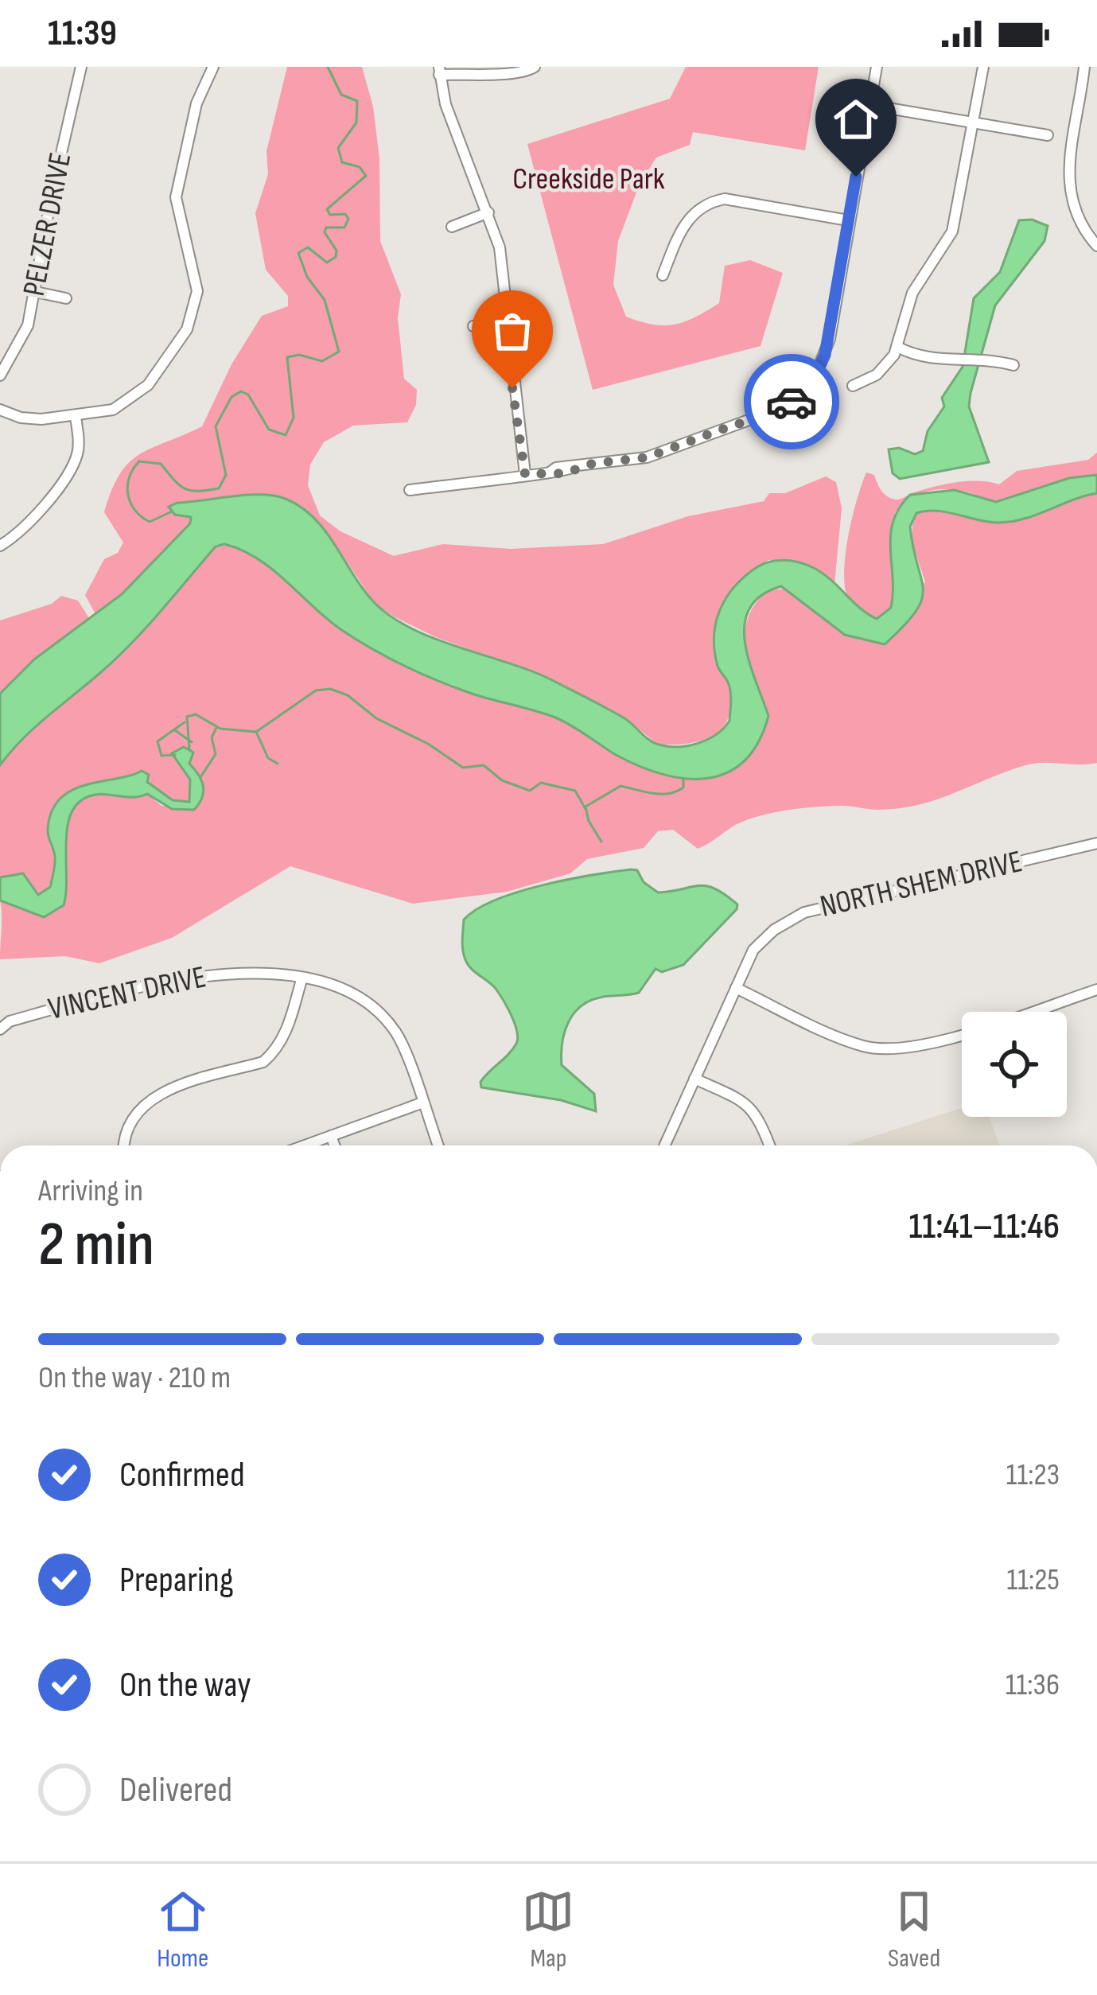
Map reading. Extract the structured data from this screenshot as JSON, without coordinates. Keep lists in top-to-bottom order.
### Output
{
  "streets": {
    "street": ["PELZER DRIVE", "NORTH SHEM DRIVE", "VINCENT DRIVE"]
  },
  "parks": ["Creekside Park"],
  "page": {
    "status": "11:39",
    "heading": ["2 min", "Arriving in", "11:41–11:46"],
    "bar": "On the way · 210 m",
    "list": [
      ["Confirmed", "11:23"],
      ["Preparing", "11:25"],
      ["On the way", "11:36"],
      "Delivered"
    ],
    "tabs": ["Home", "Map", "Saved"]
  }
}
